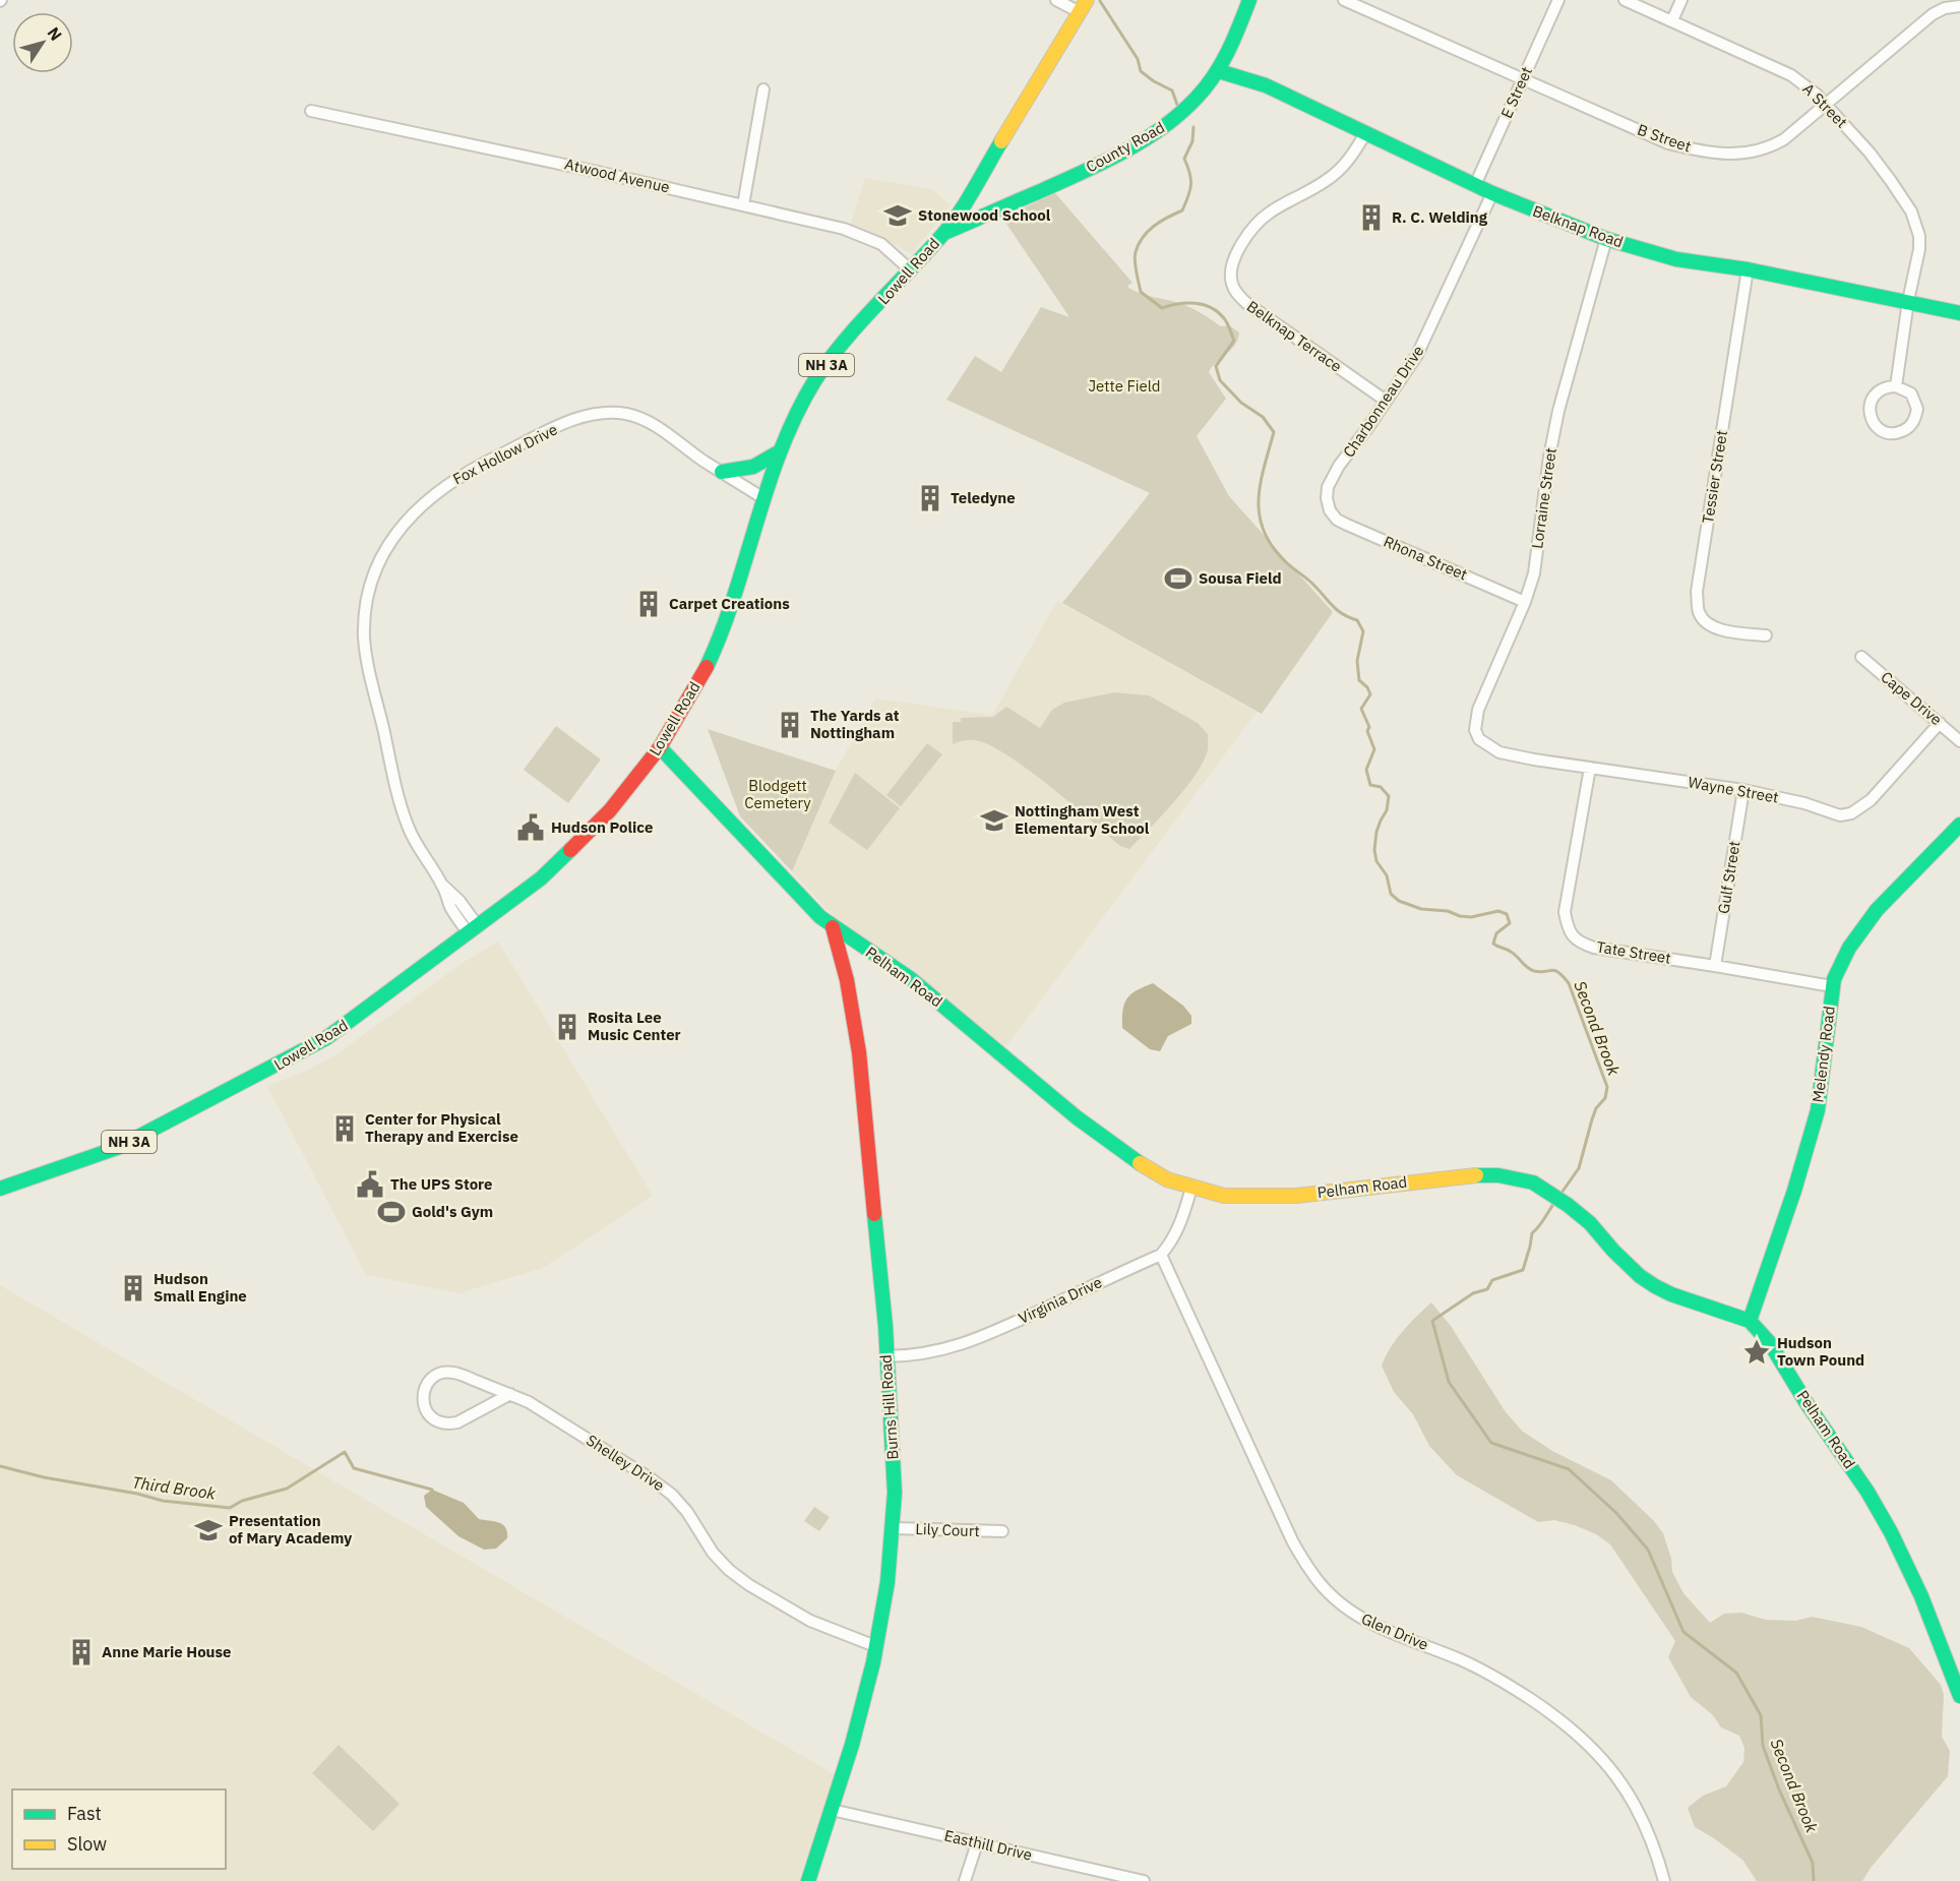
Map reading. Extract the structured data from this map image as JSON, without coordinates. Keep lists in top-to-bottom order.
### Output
{
  "streets": {
    "street": [
      "E Street",
      "A Street",
      "B Street",
      "County Road",
      "Atwood Avenue",
      "Belknap Road",
      "Lowell Road",
      "Belknap Terrace",
      "NH 3A",
      "Charbonneau Drive",
      "Fox Hollow Drive",
      "Tessier Street",
      "Lorraine Street",
      "Rhona Street",
      "Cape Drive",
      "Wayne Street",
      "Gulf Street",
      "Tate Street",
      "Pelham Road",
      "Melendy Road",
      "Virginia Drive",
      "Burns Hill Road",
      "Shelley Drive",
      "Lily Court",
      "Glen Drive",
      "Easthill Drive"
    ]
  },
  "crossings": [
    ["E Street", "B Street"],
    ["E Street", "Belknap Road"],
    ["A Street", "B Street"],
    ["A Street", "Belknap Road"],
    ["County Road", "Belknap Road"],
    ["County Road", "Lowell Road"],
    ["Atwood Avenue", "Lowell Road"],
    ["Belknap Road", "Belknap Terrace"],
    ["Belknap Road", "Charbonneau Drive"],
    ["Belknap Road", "Tessier Street"],
    ["Belknap Road", "Lorraine Street"],
    ["Lowell Road", "Fox Hollow Drive"],
    ["Lowell Road", "Pelham Road"],
    ["Belknap Terrace", "Charbonneau Drive"],
    ["Charbonneau Drive", "Rhona Street"],
    ["Lorraine Street", "Rhona Street"],
    ["Lorraine Street", "Wayne Street"],
    ["Cape Drive", "Wayne Street"],
    ["Wayne Street", "Gulf Street"],
    ["Wayne Street", "Tate Street"],
    ["Gulf Street", "Tate Street"],
    ["Tate Street", "Melendy Road"],
    ["Pelham Road", "Melendy Road"],
    ["Pelham Road", "Burns Hill Road"],
    ["Virginia Drive", "Burns Hill Road"],
    ["Virginia Drive", "Glen Drive"],
    ["Burns Hill Road", "Shelley Drive"],
    ["Burns Hill Road", "Lily Court"],
    ["Burns Hill Road", "Easthill Drive"]
  ],
  "water": ["Second Brook", "Third Brook"],
  "parks": ["Jette Field", "Blodgett Cemetery"],
  "places": {
    "school or university": ["Stonewood School", "Nottingham West Elementary School", "Presentation of Mary Academy"],
    "building": [
      "R. C. Welding",
      "Teledyne",
      "Carpet Creations",
      "The Yards at Nottingham",
      "Rosita Lee Music Center",
      "Center for Physical Therapy and Exercise",
      "Hudson Small Engine",
      "Anne Marie House"
    ],
    "sports": ["Sousa Field", "Gold's Gym"],
    "public building": ["Hudson Police", "The UPS Store"],
    "place": ["Hudson Town Pound"]
  },
  "legend": ["Fast", "Slow"],
  "north": "top right"
}
